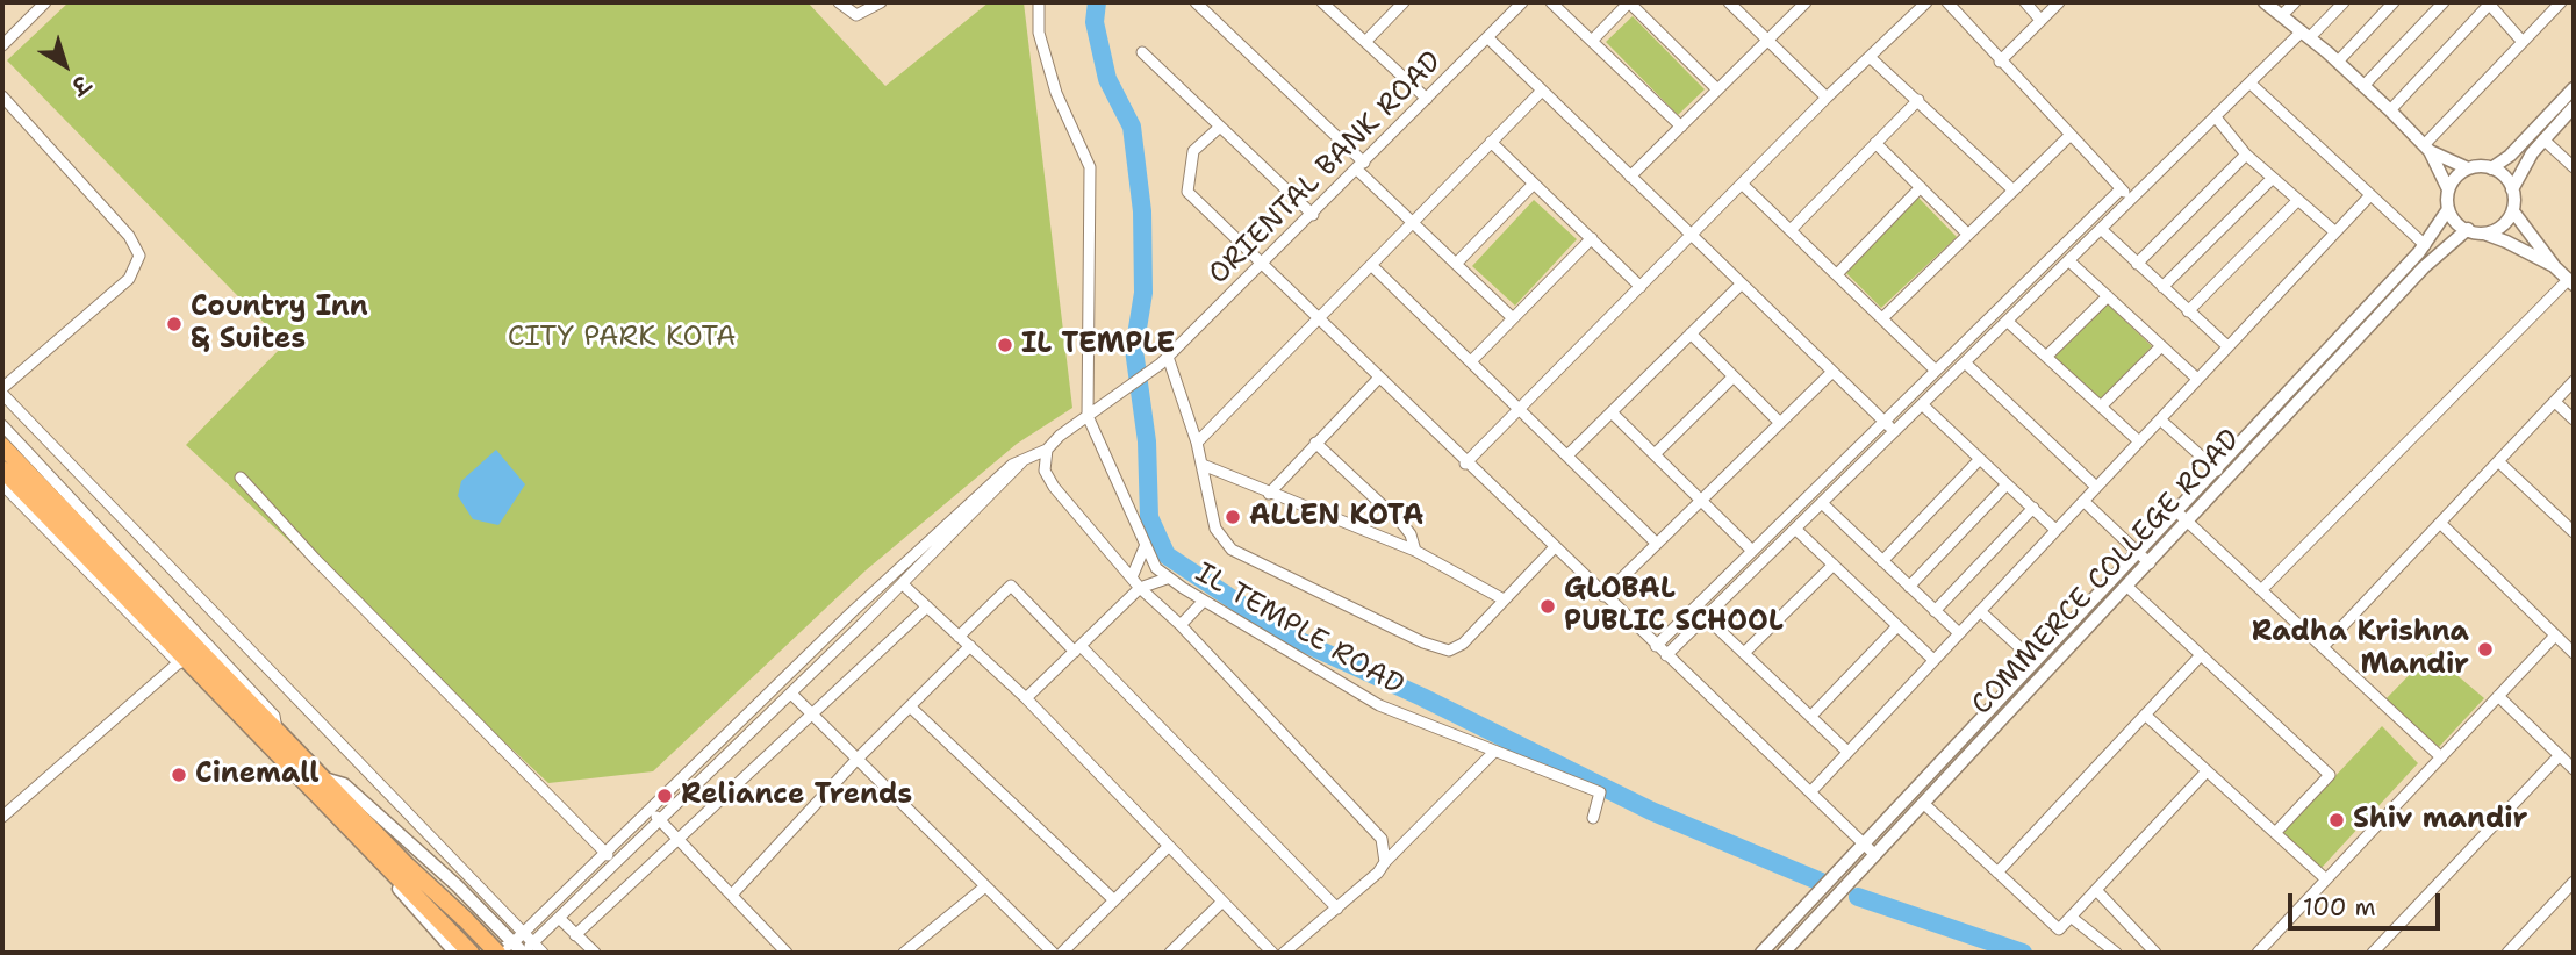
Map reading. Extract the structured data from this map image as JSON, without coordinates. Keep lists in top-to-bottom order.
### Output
{
  "streets": {
    "street": ["ORIENTAL BANK ROAD", "COMMERCE COLLEGE ROAD", "IL TEMPLE ROAD"]
  },
  "crossings": [
    ["ORIENTAL BANK ROAD", "IL TEMPLE ROAD"]
  ],
  "parks": ["CITY PARK KOTA"],
  "places": [
    "Country Inn & Suites",
    "IL TEMPLE",
    "ALLEN KOTA",
    "GLOBAL PUBLIC SCHOOL",
    "Radha Krishna Mandir",
    "Cinemall",
    "Reliance Trends",
    "Shiv mandir"
  ],
  "scale_bar": "100 m",
  "north": "bottom right"
}
